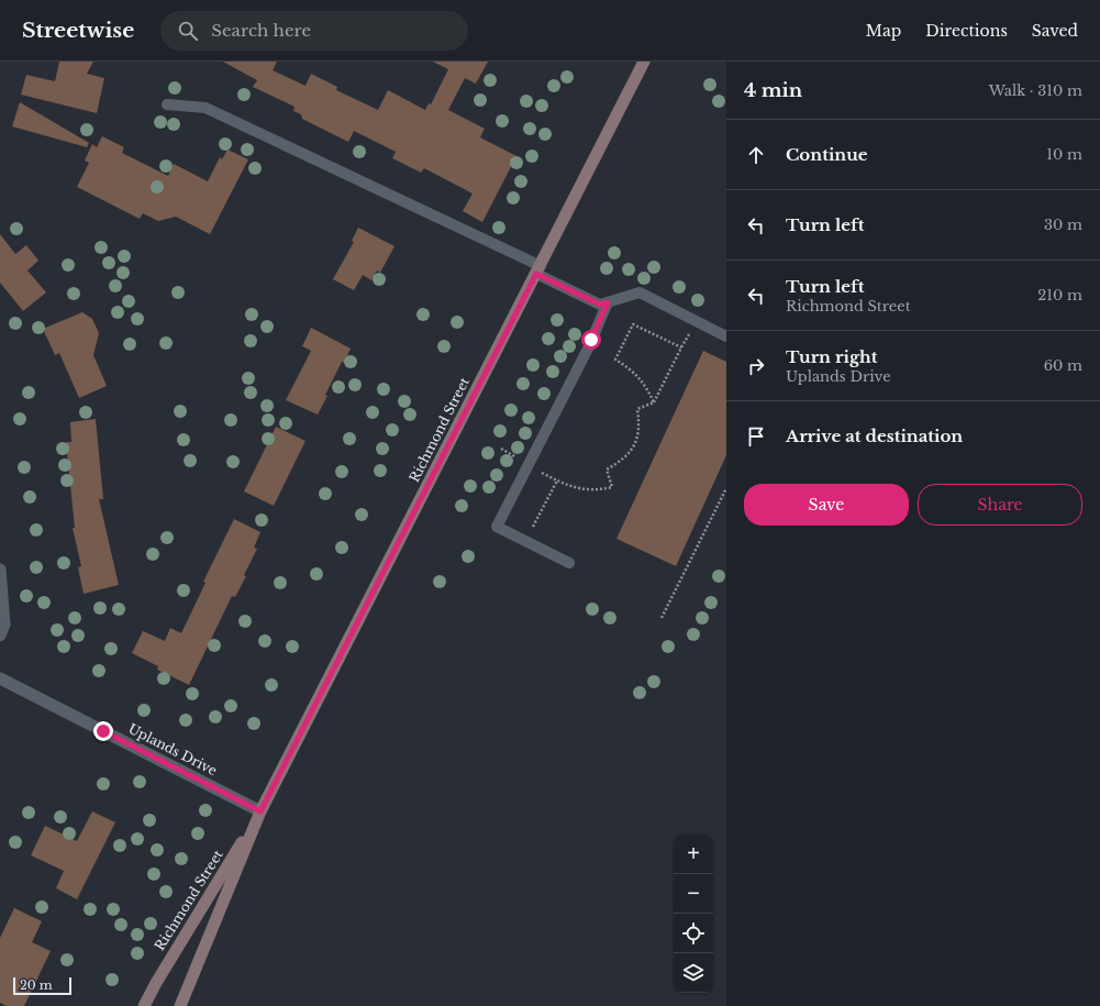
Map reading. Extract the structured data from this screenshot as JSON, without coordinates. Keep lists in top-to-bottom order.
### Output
{
  "streets": {
    "main road": ["Richmond Street"],
    "street": ["Uplands Drive"]
  },
  "crossings": [
    ["Richmond Street", "Uplands Drive"]
  ],
  "scale_bar": "20 m",
  "page": {
    "header": "Streetwise",
    "search": "Search here",
    "nav": ["Map", "Directions", "Saved"],
    "heading": ["4 min", "Walk · 310 m"],
    "list": [
      ["Continue", "10 m"],
      ["Turn left", "30 m"],
      ["Turn left", "Richmond Street", "210 m"],
      ["Turn right", "Uplands Drive", "60 m"],
      "Arrive at destination"
    ],
    "buttons": ["Save", "Share"],
    "map_buttons": ["+", "−"],
    "scale": "20 m"
  }
}
